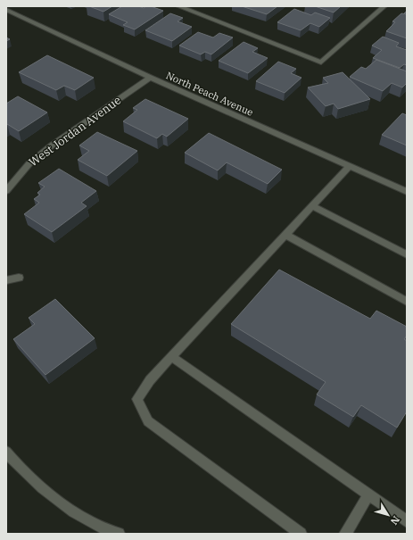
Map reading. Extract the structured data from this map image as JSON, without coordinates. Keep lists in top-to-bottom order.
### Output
{
  "streets": {
    "street": ["North Peach Avenue", "West Jordan Avenue"]
  },
  "crossings": [
    ["North Peach Avenue", "West Jordan Avenue"]
  ],
  "north": "bottom right"
}
